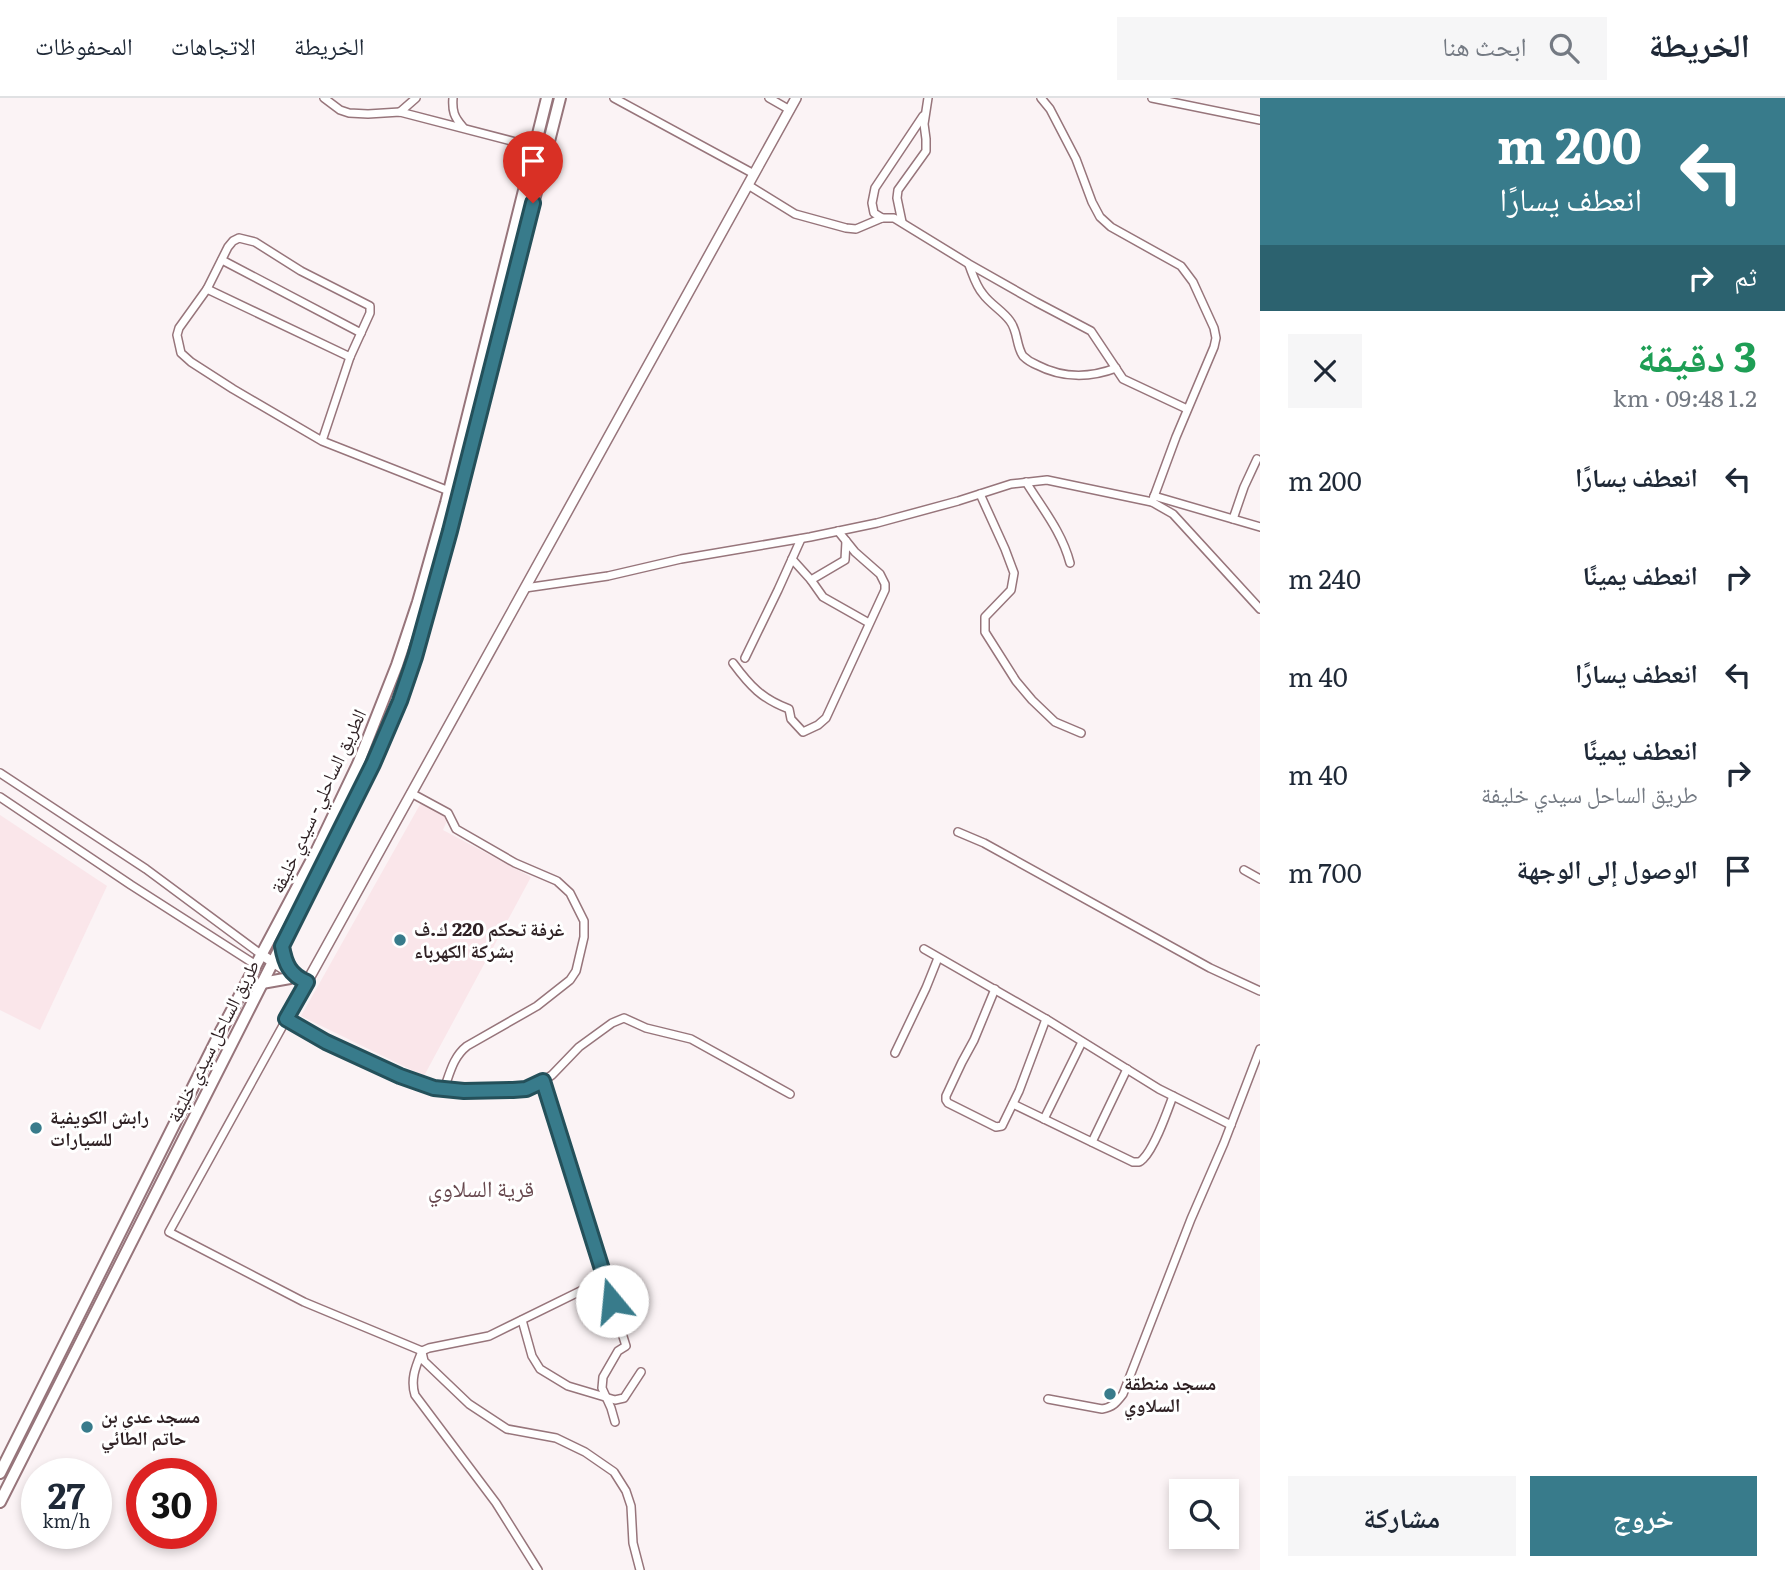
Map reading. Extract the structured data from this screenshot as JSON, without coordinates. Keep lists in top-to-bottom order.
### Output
{
  "streets": {
    "highway": ["الطريق الساحلي- سيدي خليفة", "طريق الساحل سيدي خليفة"]
  },
  "districts": ["قرية السلاوي"],
  "places": [
    "غرفة تحكم 220 ك.ف بشركة الكهرباء",
    "رابش الكويفية للسيارات",
    "مسجد منطقة السلاوي",
    "مسجد عدي بن حاتم الطائي"
  ],
  "page": {
    "header": "الخريطة",
    "search": "ابحث هنا",
    "nav": ["الخريطة", "الاتجاهات", "المحفوظات"],
    "turn": ["200 m", "انعطف يسارًا"],
    "then": "ثم",
    "heading": ["3 دقيقة", "1.2 km · 09:48"],
    "list": [
      {
        "name": "انعطف يسارًا",
        "value": "200 m"
      },
      {
        "name": "انعطف يمينًا",
        "value": "240 m"
      },
      {
        "name": "انعطف يسارًا",
        "value": "40 m"
      },
      {
        "name": "انعطف يمينًا",
        "note": "طريق الساحل سيدي خليفة",
        "value": "40 m"
      },
      {
        "name": "الوصول إلى الوجهة",
        "value": "700 m"
      }
    ],
    "speed": "27 km/h",
    "limit": "30",
    "buttons": ["خروج", "مشاركة"]
  }
}
